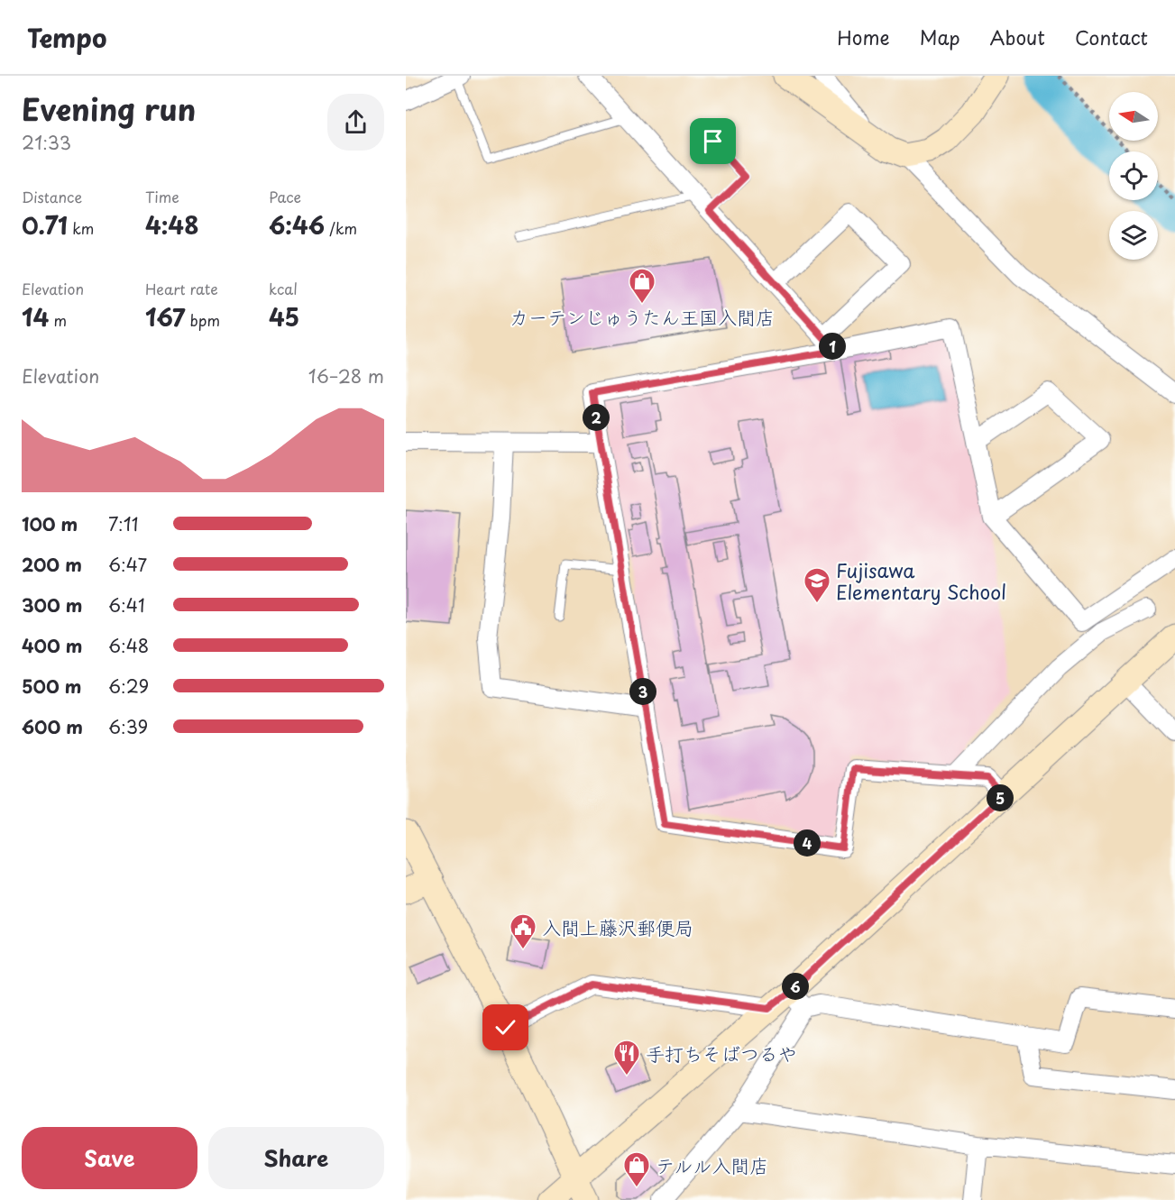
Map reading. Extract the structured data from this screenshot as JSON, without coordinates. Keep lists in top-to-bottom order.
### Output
{
  "places": {
    "shop": ["カーテンじゅうたん王国入間店", "テルル入間店"],
    "school or university": ["Fujisawa Elementary School"],
    "public building": ["入間上藤沢郵便局"],
    "restaurant": ["手打ちそばつるや"]
  },
  "north": "left",
  "page": {
    "header": "Tempo",
    "nav": [
      "Home",
      "Map",
      "About",
      "Contact"
    ],
    "heading": ["Evening run", "21:33"],
    "stats": [
      ["Distance", "0.71 km"],
      ["Time", "4:48"],
      ["Pace", "6:46 /km"],
      ["Elevation", "14 m"],
      ["Heart rate", "167 bpm"],
      ["kcal", "45"]
    ],
    "pins": [
      "1",
      "2",
      "3",
      "5",
      "4",
      "6"
    ],
    "chart": ["Elevation", "16–28 m"],
    "list": [
      {
        "name": "100 m",
        "note": "7:11"
      },
      {
        "name": "200 m",
        "note": "6:47"
      },
      {
        "name": "300 m",
        "note": "6:41"
      },
      {
        "name": "400 m",
        "note": "6:48"
      },
      {
        "name": "500 m",
        "note": "6:29"
      },
      {
        "name": "600 m",
        "note": "6:39"
      }
    ],
    "buttons": ["Save", "Share"]
  }
}
